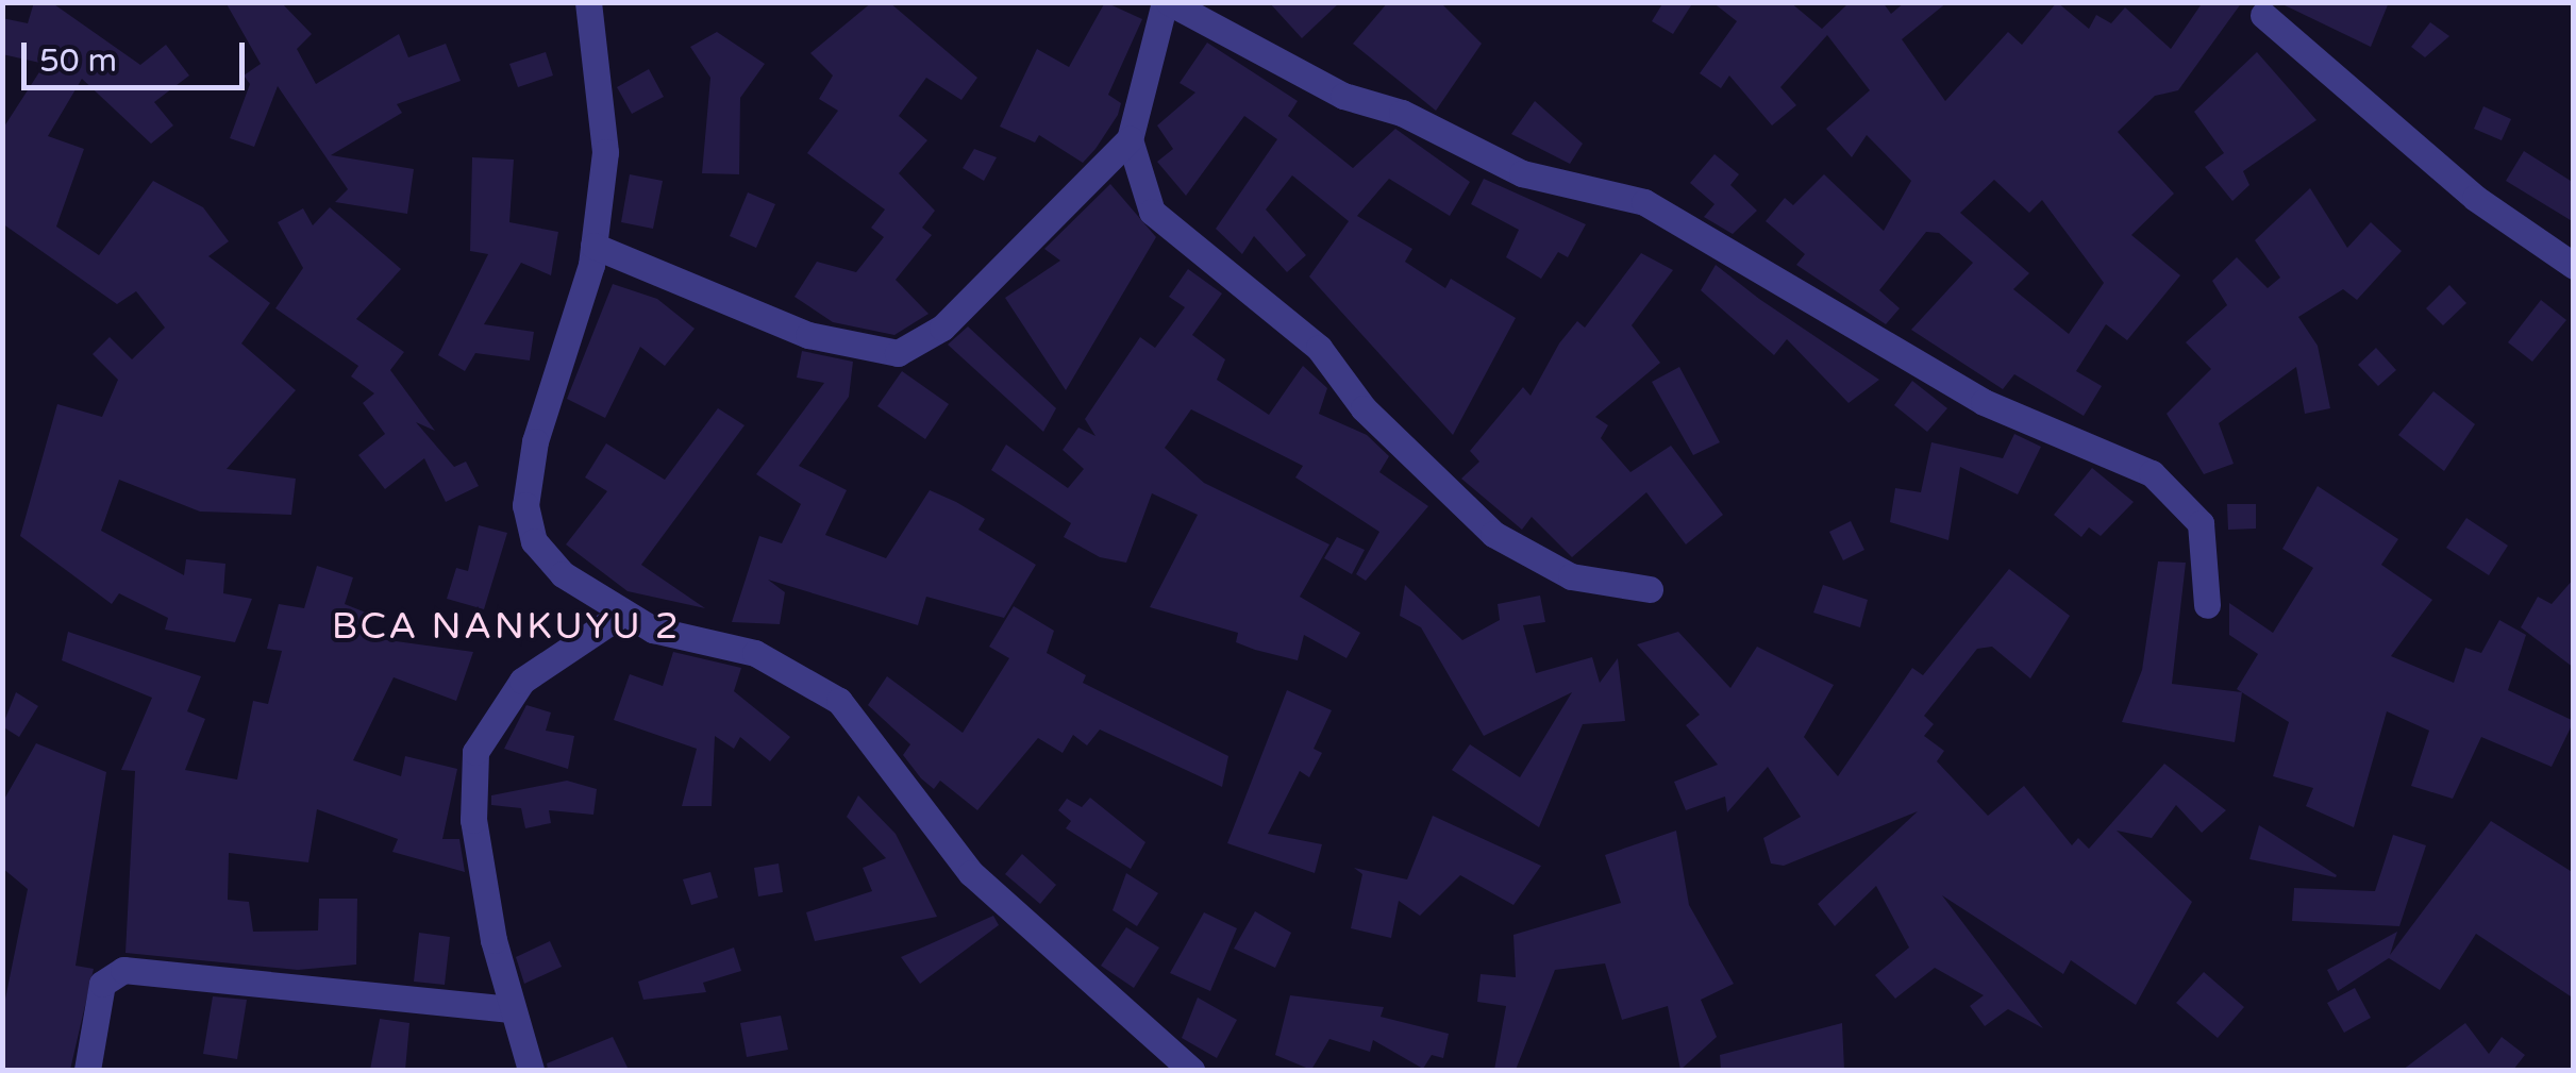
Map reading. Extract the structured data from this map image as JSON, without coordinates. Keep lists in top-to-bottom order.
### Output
{
  "districts": ["BCA NANKUYU 2"],
  "scale_bar": "50 m"
}
